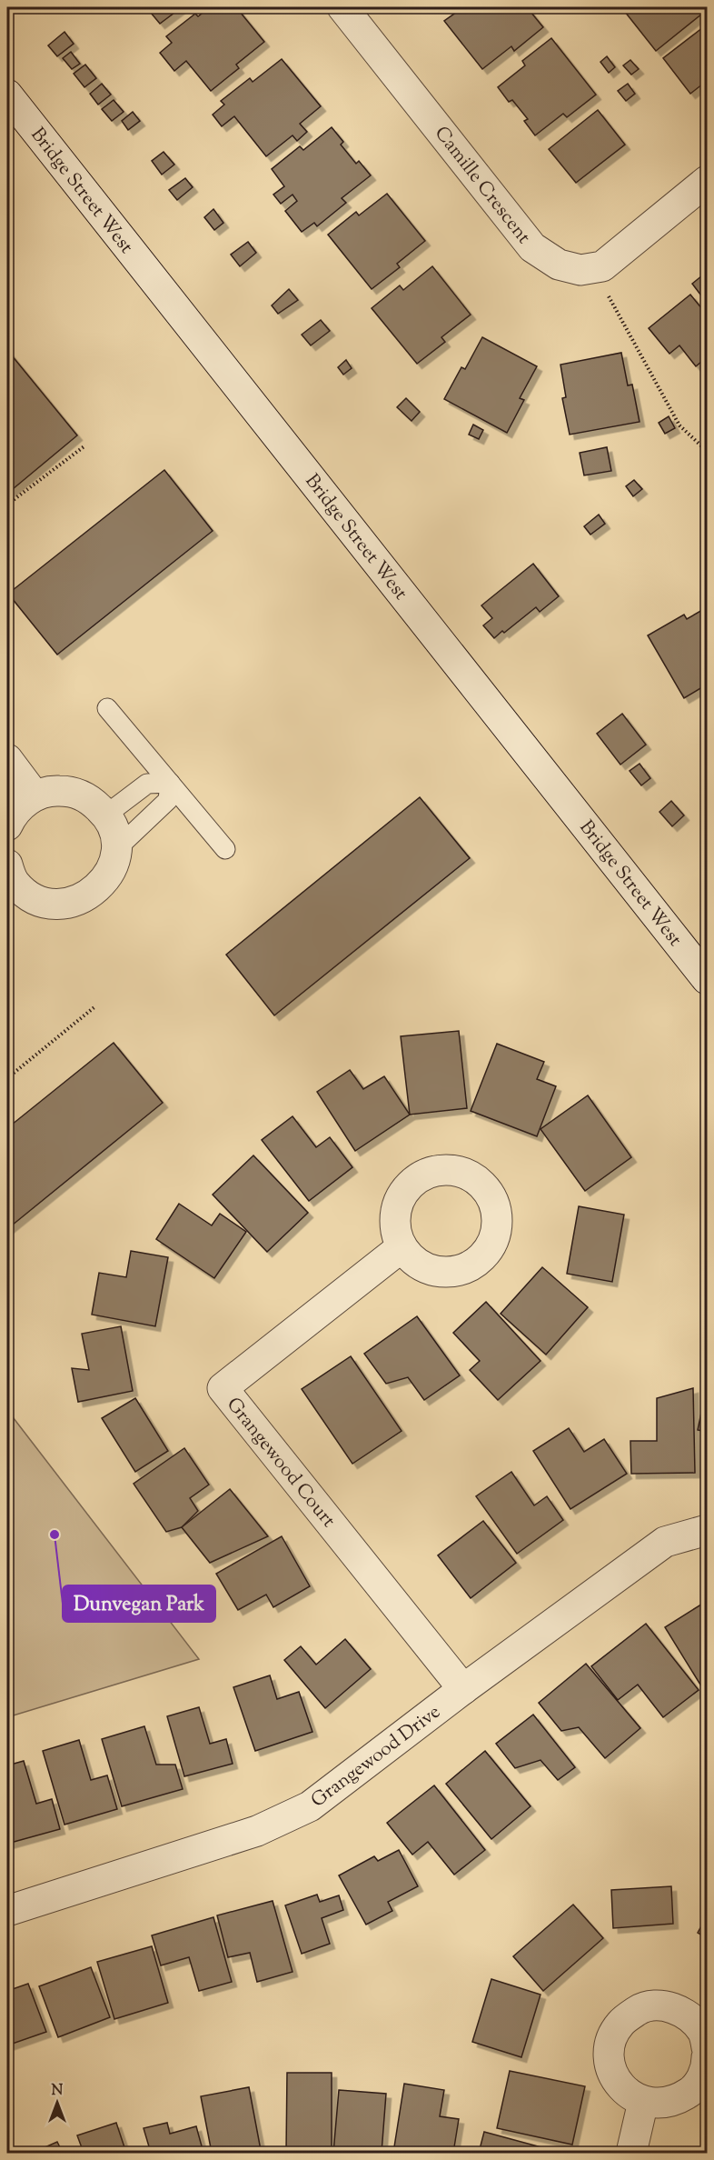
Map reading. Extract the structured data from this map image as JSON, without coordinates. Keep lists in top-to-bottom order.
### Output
{
  "streets": {
    "street": [
      "Camille Crescent",
      "Bridge Street West",
      "Grangewood Court",
      "Grangewood Drive"
    ]
  },
  "crossings": [
    ["Grangewood Court", "Grangewood Drive"]
  ],
  "places": ["Dunvegan Park"],
  "north": "top"
}
